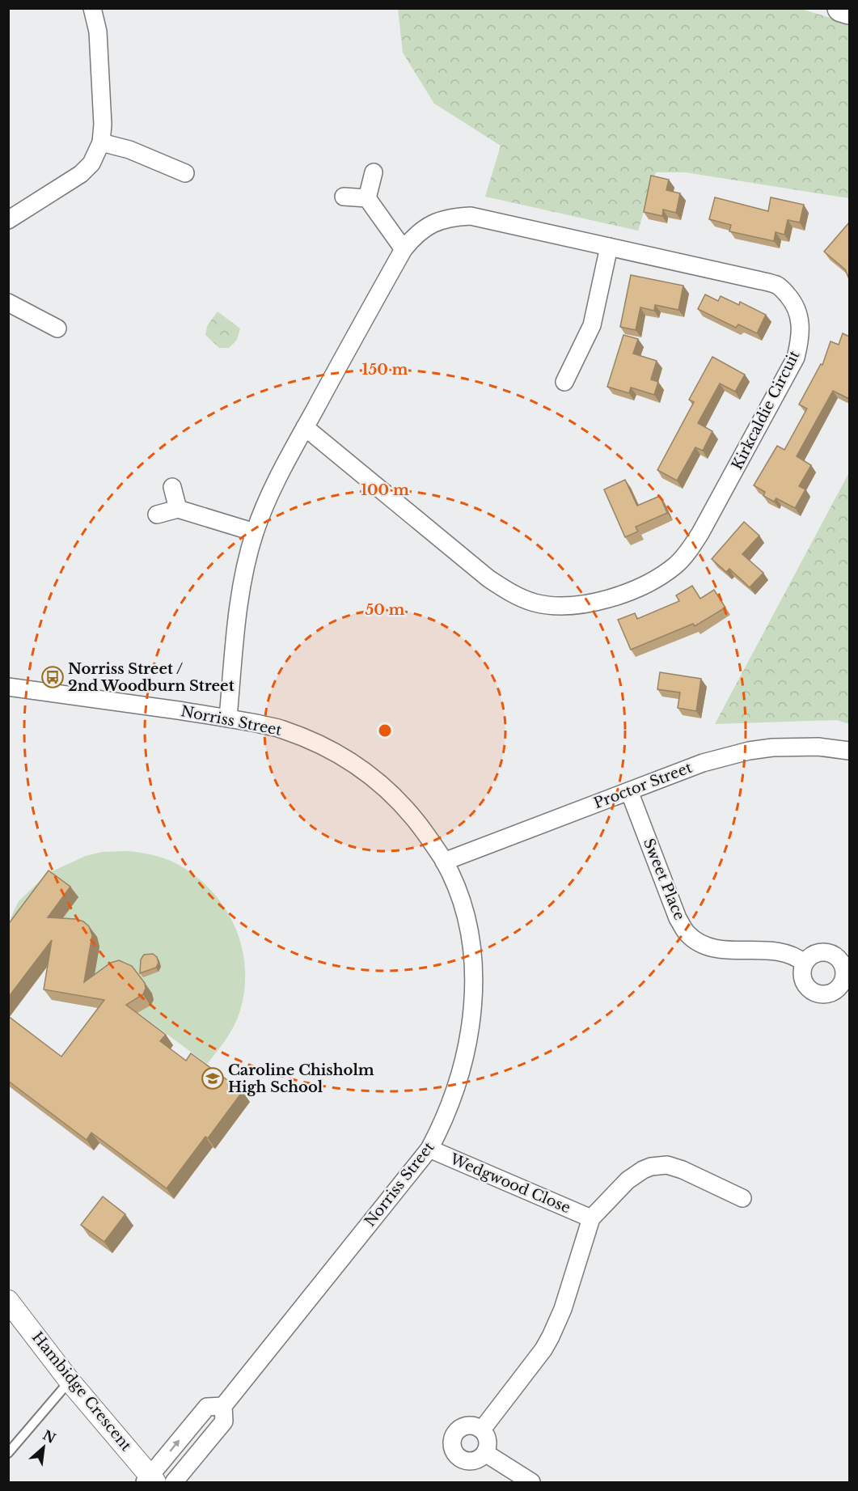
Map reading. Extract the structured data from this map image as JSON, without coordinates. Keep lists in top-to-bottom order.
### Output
{
  "streets": {
    "street": [
      "Kirkcaldie Circuit",
      "Norriss Street",
      "Proctor Street",
      "Sweet Place",
      "Wedgwood Close",
      "Hambidge Crescent"
    ]
  },
  "crossings": [
    ["Kirkcaldie Circuit", "Norriss Street"],
    ["Norriss Street", "Proctor Street"],
    ["Norriss Street", "Wedgwood Close"],
    ["Proctor Street", "Sweet Place"]
  ],
  "places": {
    "bus stop": ["Norriss Street / 2nd Woodburn Street"],
    "school or university": ["Caroline Chisholm High School"]
  },
  "north": "top right",
  "rings": ["150 m", "100 m", "50 m"]
}
